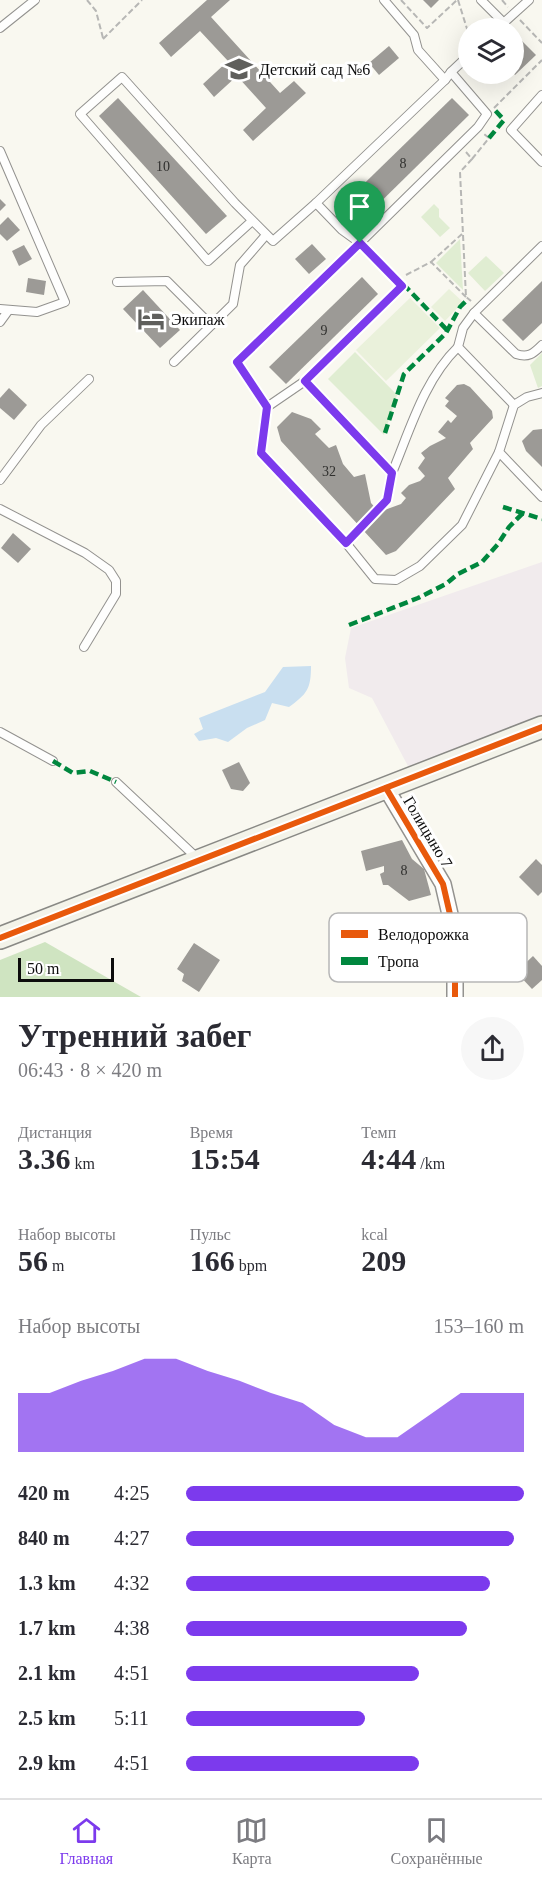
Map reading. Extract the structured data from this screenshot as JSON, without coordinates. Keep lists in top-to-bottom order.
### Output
{
  "streets": {
    "street": ["Голицыно 7"]
  },
  "places": {
    "school or university": ["Детский сад №6"],
    "hotel": ["Экипаж"]
  },
  "house_numbers": [
    "8",
    "10",
    "9",
    "32",
    "8"
  ],
  "legend": ["Велодорожка", "Тропа"],
  "scale_bar": "50 m",
  "page": {
    "scale": "50 m",
    "heading": ["Утренний забег", "06:43 · 8 × 420 m"],
    "stats": [
      ["Дистанция", "3.36 km"],
      ["Время", "15:54"],
      ["Темп", "4:44 /km"],
      ["Набор высоты", "56 m"],
      ["Пульс", "166 bpm"],
      ["kcal", "209"]
    ],
    "chart": ["Набор высоты", "153–160 m"],
    "list": [
      {
        "name": "420 m",
        "note": "4:25"
      },
      {
        "name": "840 m",
        "note": "4:27"
      },
      {
        "name": "1.3 km",
        "note": "4:32"
      },
      {
        "name": "1.7 km",
        "note": "4:38"
      },
      {
        "name": "2.1 km",
        "note": "4:51"
      },
      {
        "name": "2.5 km",
        "note": "5:11"
      },
      {
        "name": "2.9 km",
        "note": "4:51"
      }
    ],
    "tabs": ["Главная", "Карта", "Сохранённые"]
  }
}
